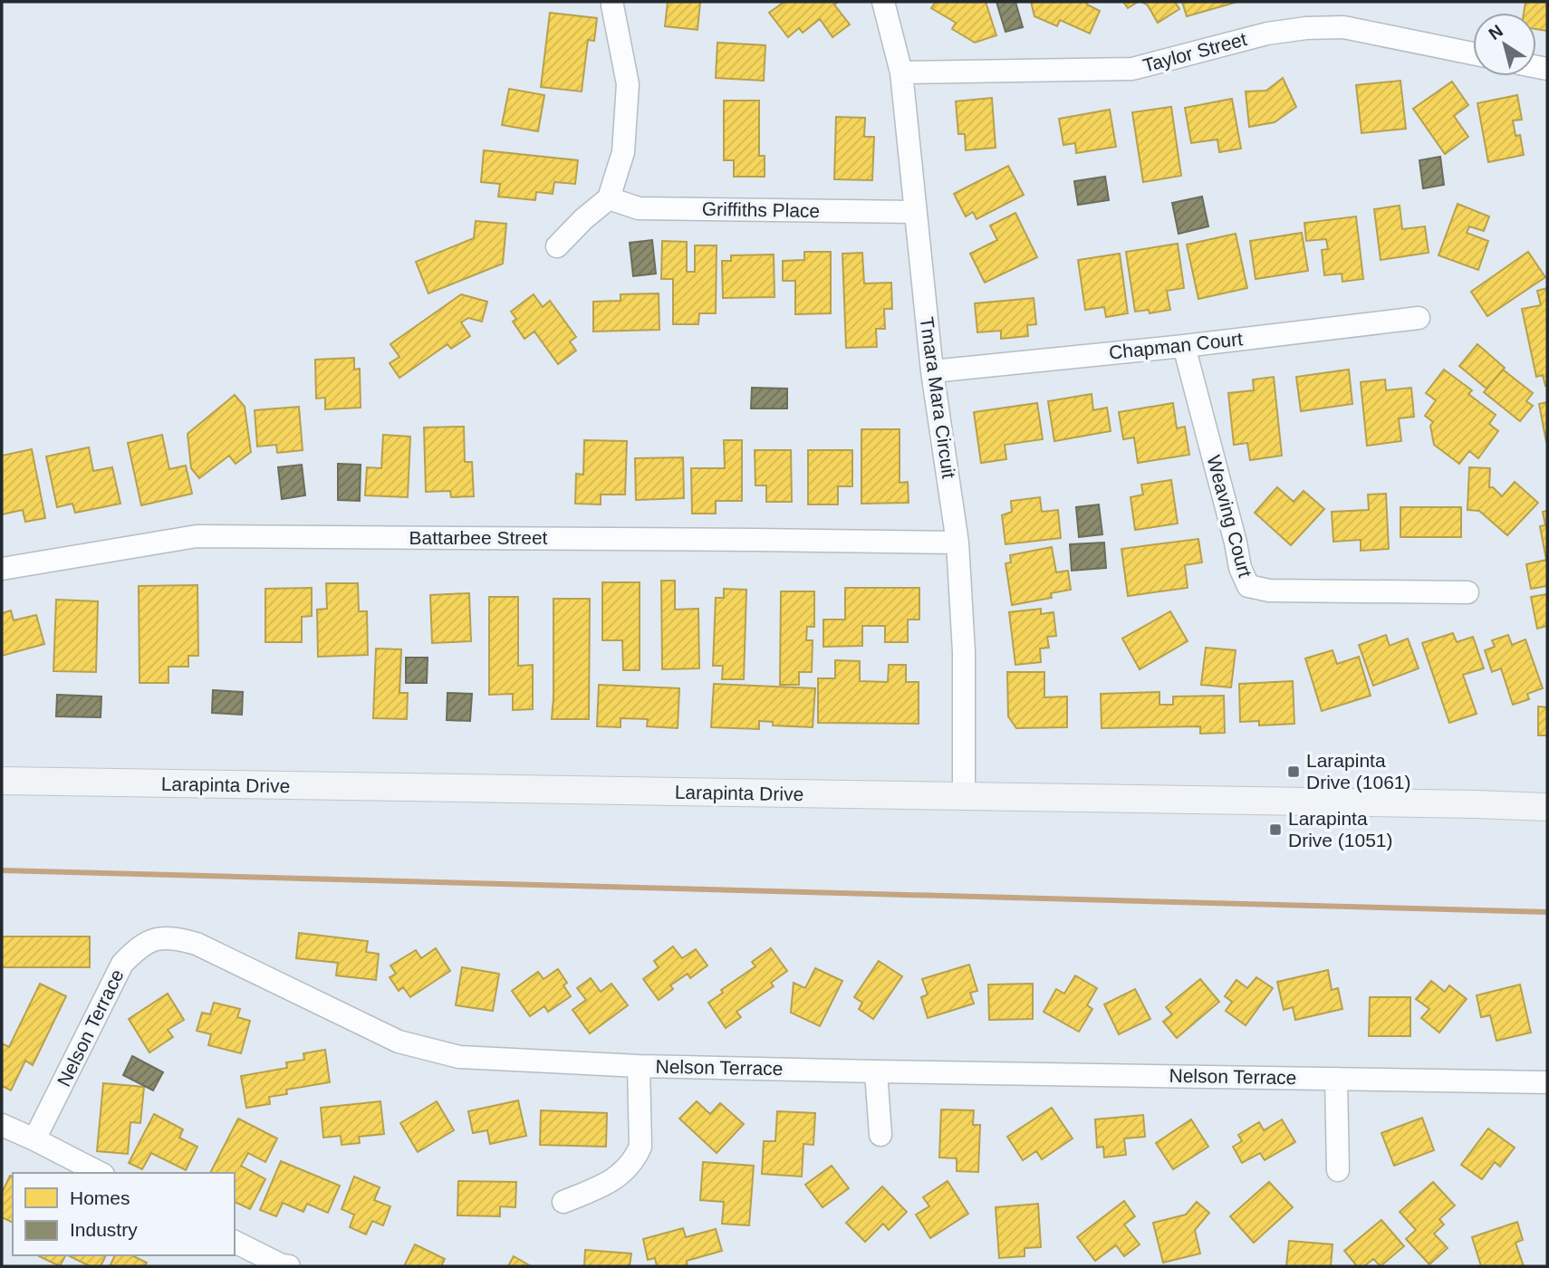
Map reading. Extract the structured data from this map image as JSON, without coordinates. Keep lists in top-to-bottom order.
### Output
{
  "streets": {
    "main road": ["Larapinta Drive"],
    "street": [
      "Taylor Street",
      "Griffiths Place",
      "Chapman Court",
      "Tmara Mara Circuit",
      "Weaving Court",
      "Battarbee Street",
      "Nelson Terrace"
    ]
  },
  "crossings": [
    ["Taylor Street", "Tmara Mara Circuit"],
    ["Griffiths Place", "Tmara Mara Circuit"],
    ["Chapman Court", "Tmara Mara Circuit"],
    ["Chapman Court", "Weaving Court"],
    ["Tmara Mara Circuit", "Battarbee Street"],
    ["Tmara Mara Circuit", "Larapinta Drive"]
  ],
  "places": {
    "transit": ["Larapinta Drive (1061)", "Larapinta Drive (1051)"]
  },
  "legend": ["Homes", "Industry"],
  "north": "top left"
}
